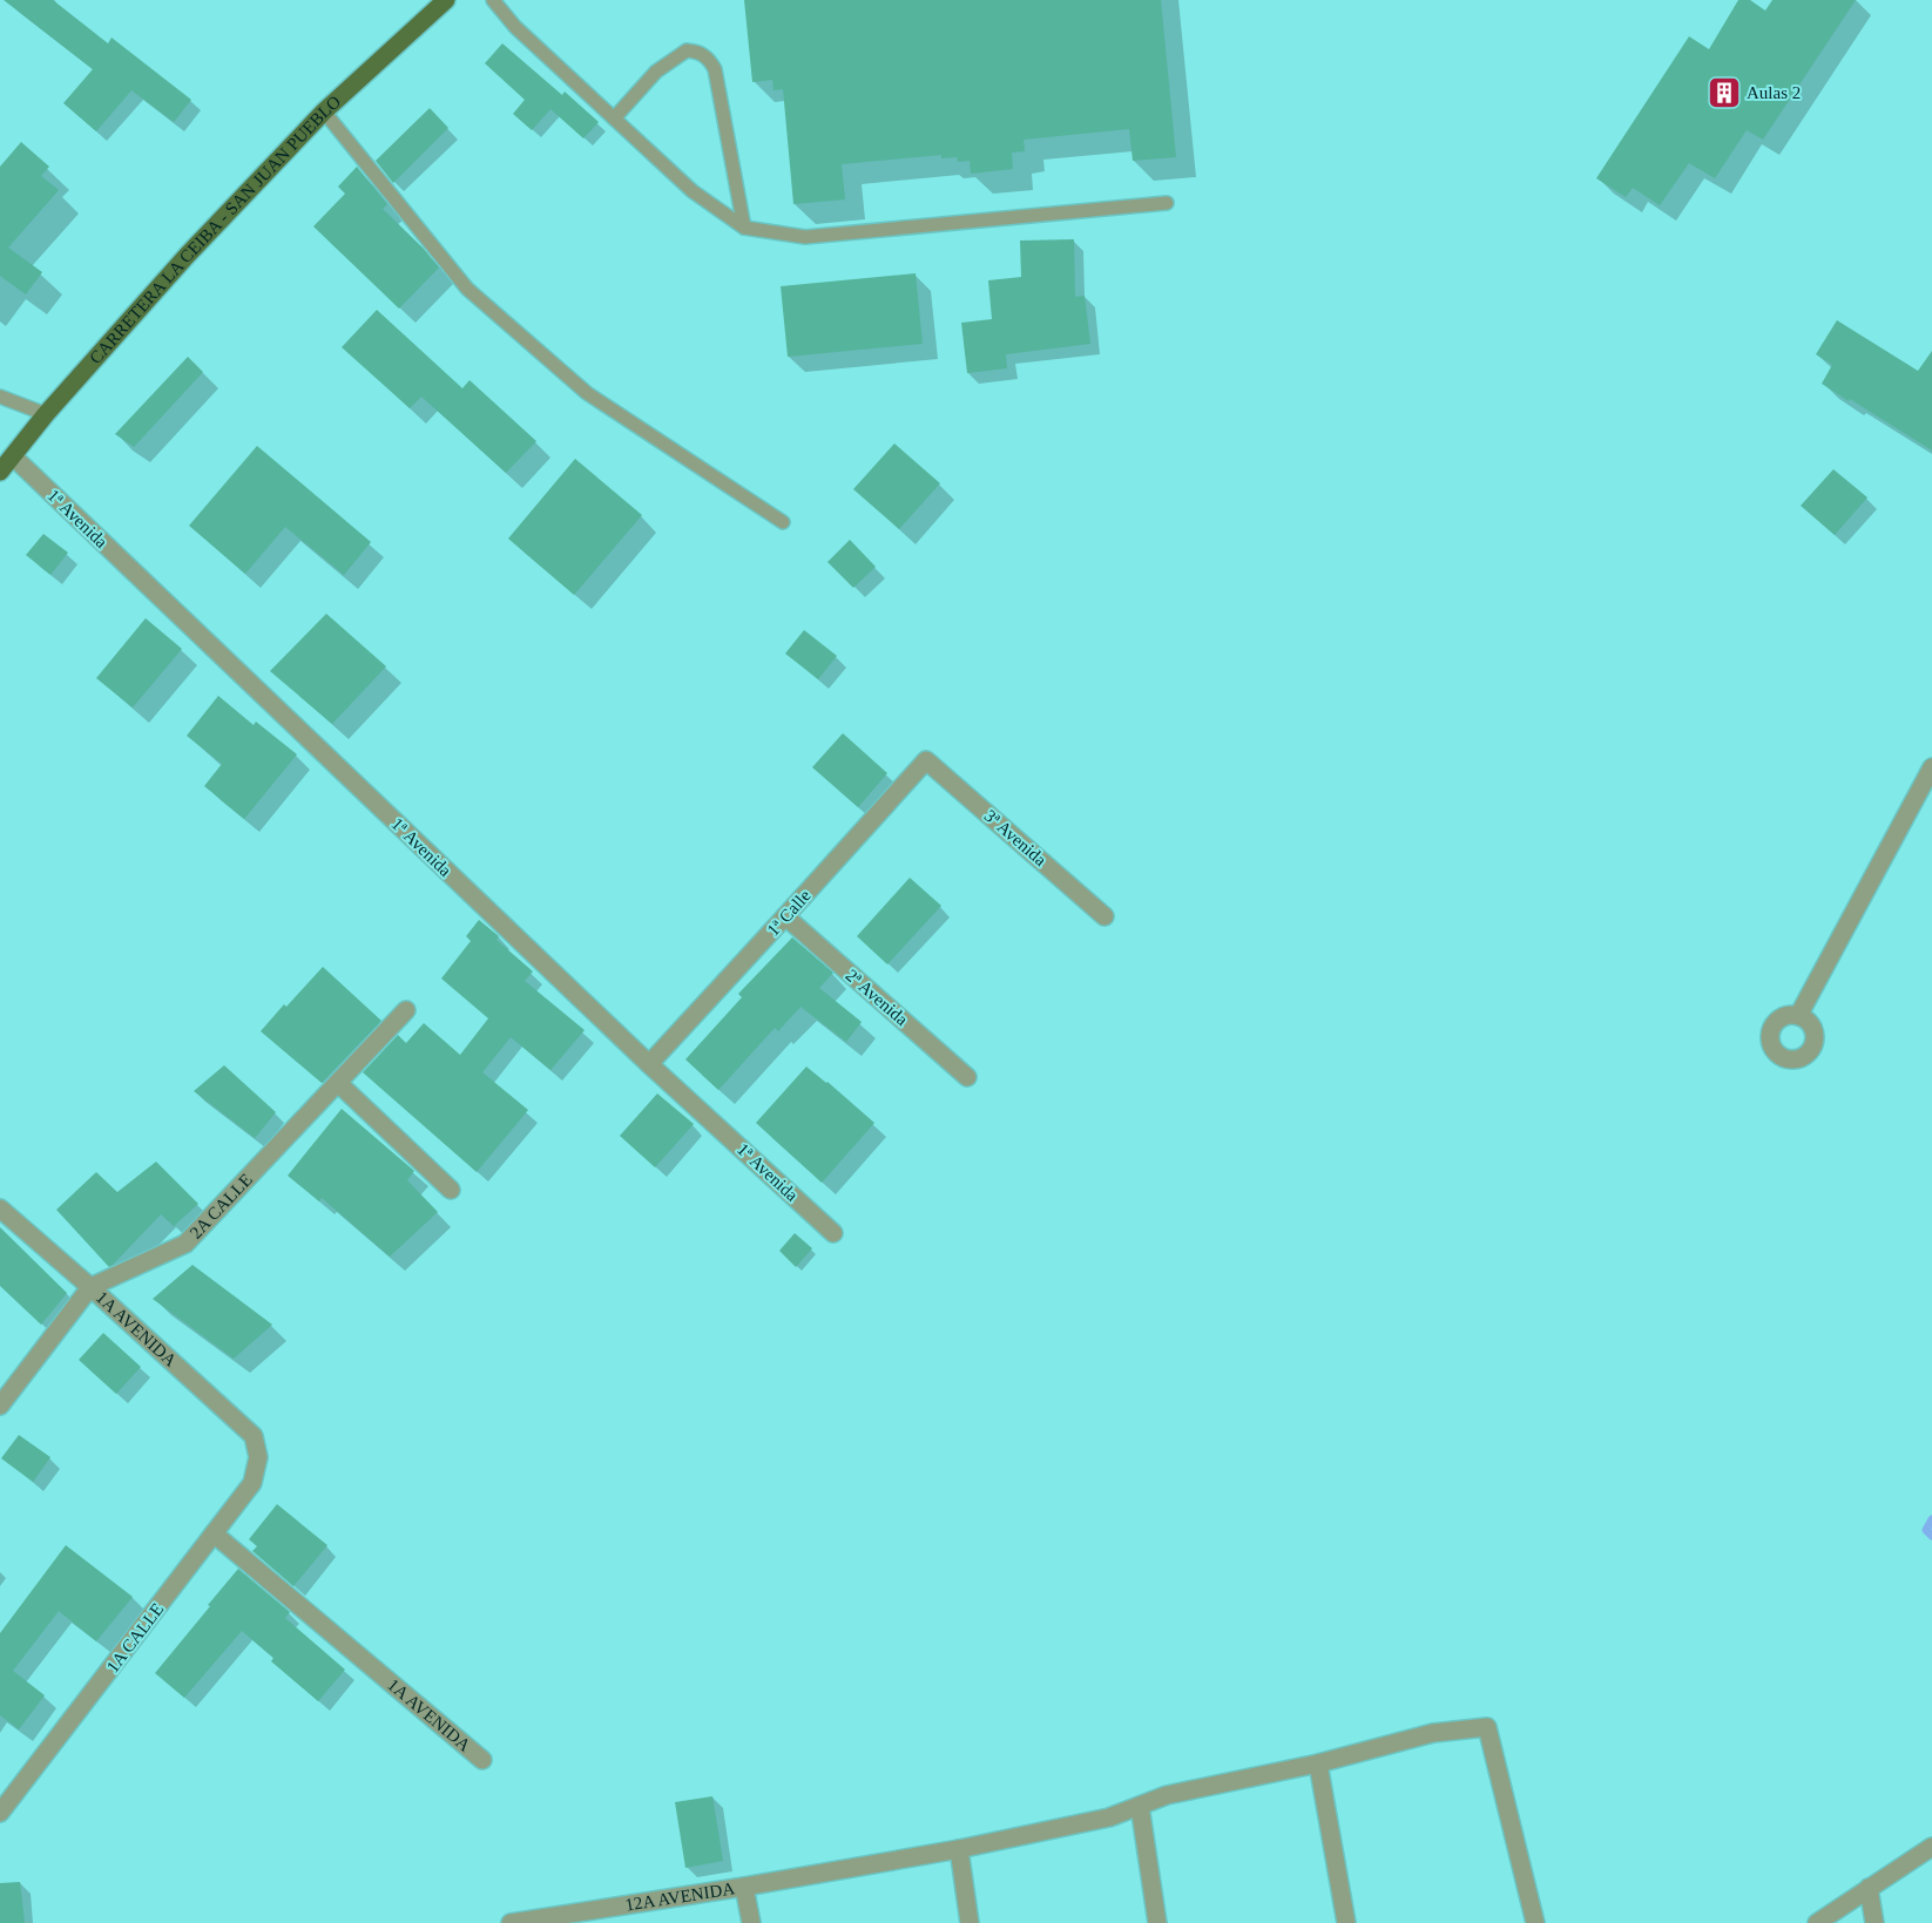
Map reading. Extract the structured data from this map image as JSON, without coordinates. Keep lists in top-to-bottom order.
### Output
{
  "streets": {
    "main road": ["CARRETERA LA CEIBA - SAN JUAN PUEBLO"],
    "street": [
      "1ª Avenida",
      "3ª Avenida",
      "1ª Calle",
      "2ª Avenida",
      "2A CALLE",
      "1A AVENIDA",
      "1A CALLE",
      "12A AVENIDA"
    ]
  },
  "crossings": [
    ["CARRETERA LA CEIBA - SAN JUAN PUEBLO", "1ª Avenida"],
    ["1ª Avenida", "1ª Calle"],
    ["3ª Avenida", "1ª Calle"],
    ["1ª Calle", "2ª Avenida"],
    ["2A CALLE", "1A AVENIDA"],
    ["1A AVENIDA", "1A CALLE"]
  ],
  "places": {
    "building": ["Aulas 2"]
  }
}
